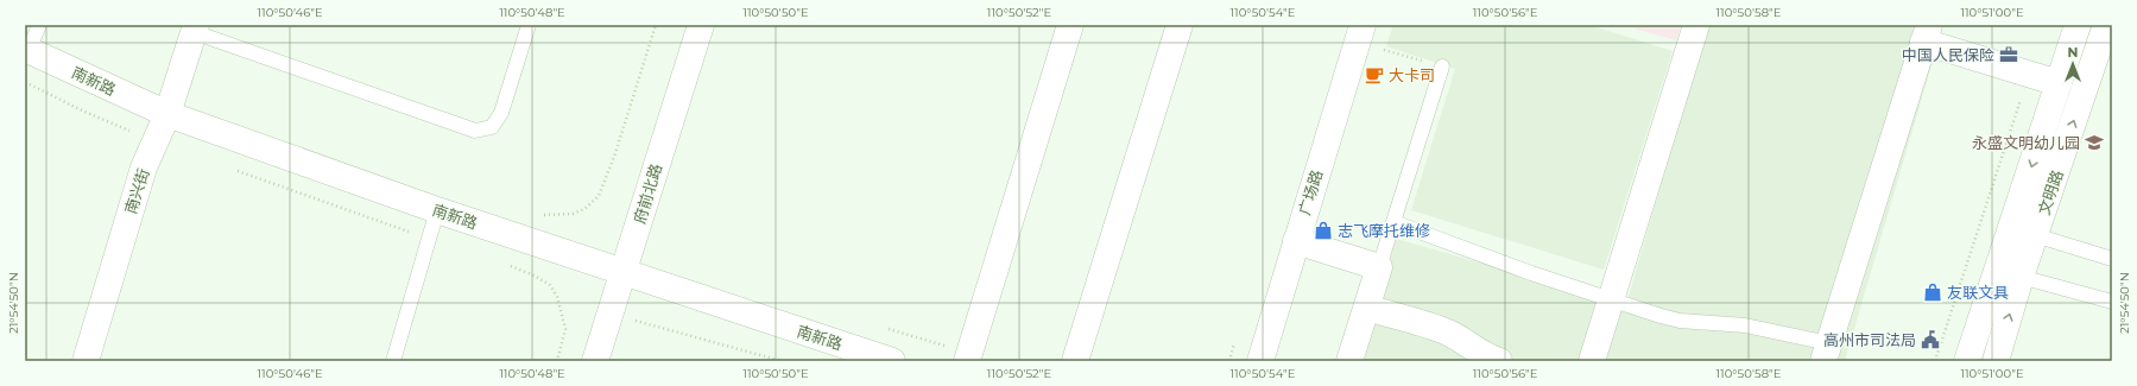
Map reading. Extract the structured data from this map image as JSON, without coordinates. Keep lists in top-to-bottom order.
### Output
{
  "streets": {
    "street": [
      "南新路",
      "南兴街",
      "广场路",
      "文明路",
      "府前北路"
    ]
  },
  "crossings": [
    ["南新路", "南兴街"],
    ["南新路", "府前北路"]
  ],
  "places": {
    "office": ["中国人民保险"],
    "cafe": ["大卡司"],
    "school or university": ["永盛文明幼儿园"],
    "shop": ["志飞摩托维修", "友联文具"],
    "public building": ["高州市司法局"]
  },
  "north": "top",
  "coordinates": [
    "110°50'46\"E",
    "110°50'48\"E",
    "110°50'50\"E",
    "110°50'52\"E",
    "110°50'54\"E",
    "110°50'56\"E",
    "110°50'58\"E",
    "110°51'00\"E",
    "21°54'50\"N"
  ]
}
